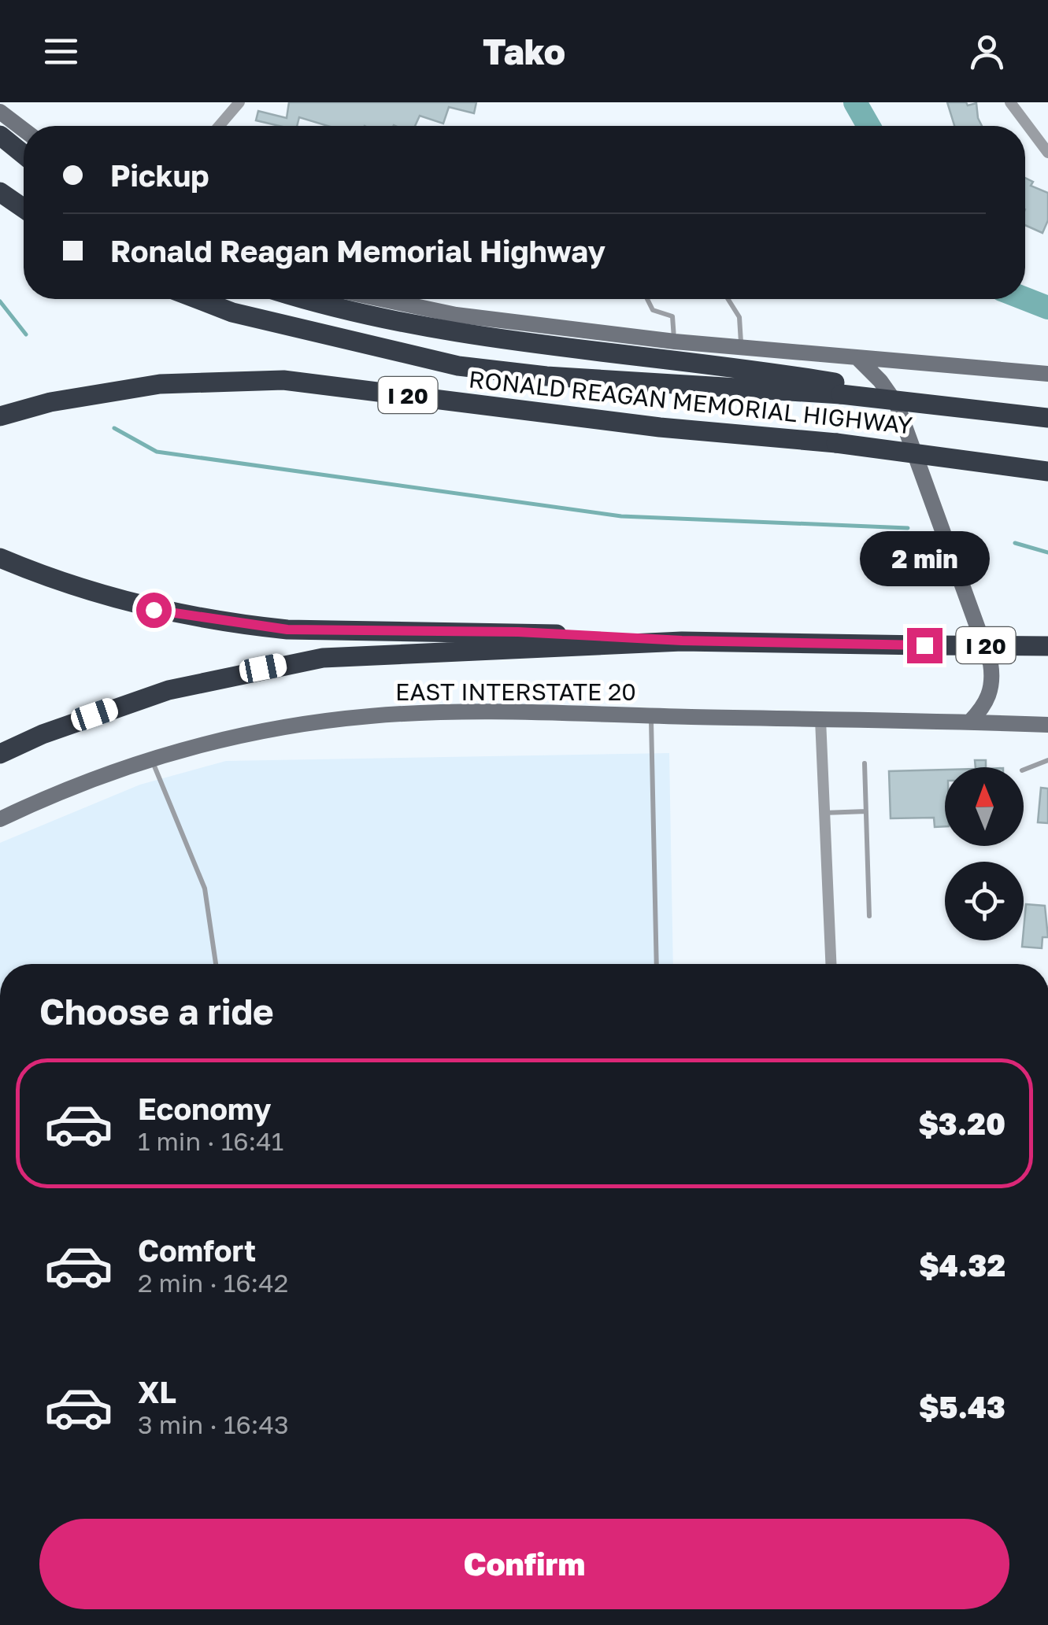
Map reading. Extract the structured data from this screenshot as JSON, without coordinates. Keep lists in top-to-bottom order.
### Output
{
  "streets": {
    "highway": ["I 20", "RONALD REAGAN MEMORIAL HIGHWAY"],
    "main road": ["EAST INTERSTATE 20"]
  },
  "north": "top",
  "page": {
    "header": "Tako",
    "banner": ["Pickup", "Ronald Reagan Memorial Highway"],
    "bubble": "2 min",
    "heading": "Choose a ride",
    "list": [
      {
        "name": "Economy",
        "note": "1 min · 16:41",
        "value": "$3.20"
      },
      {
        "name": "Comfort",
        "note": "2 min · 16:42",
        "value": "$4.32"
      },
      {
        "name": "XL",
        "note": "3 min · 16:43",
        "value": "$5.43"
      }
    ],
    "buttons": "Confirm"
  }
}
